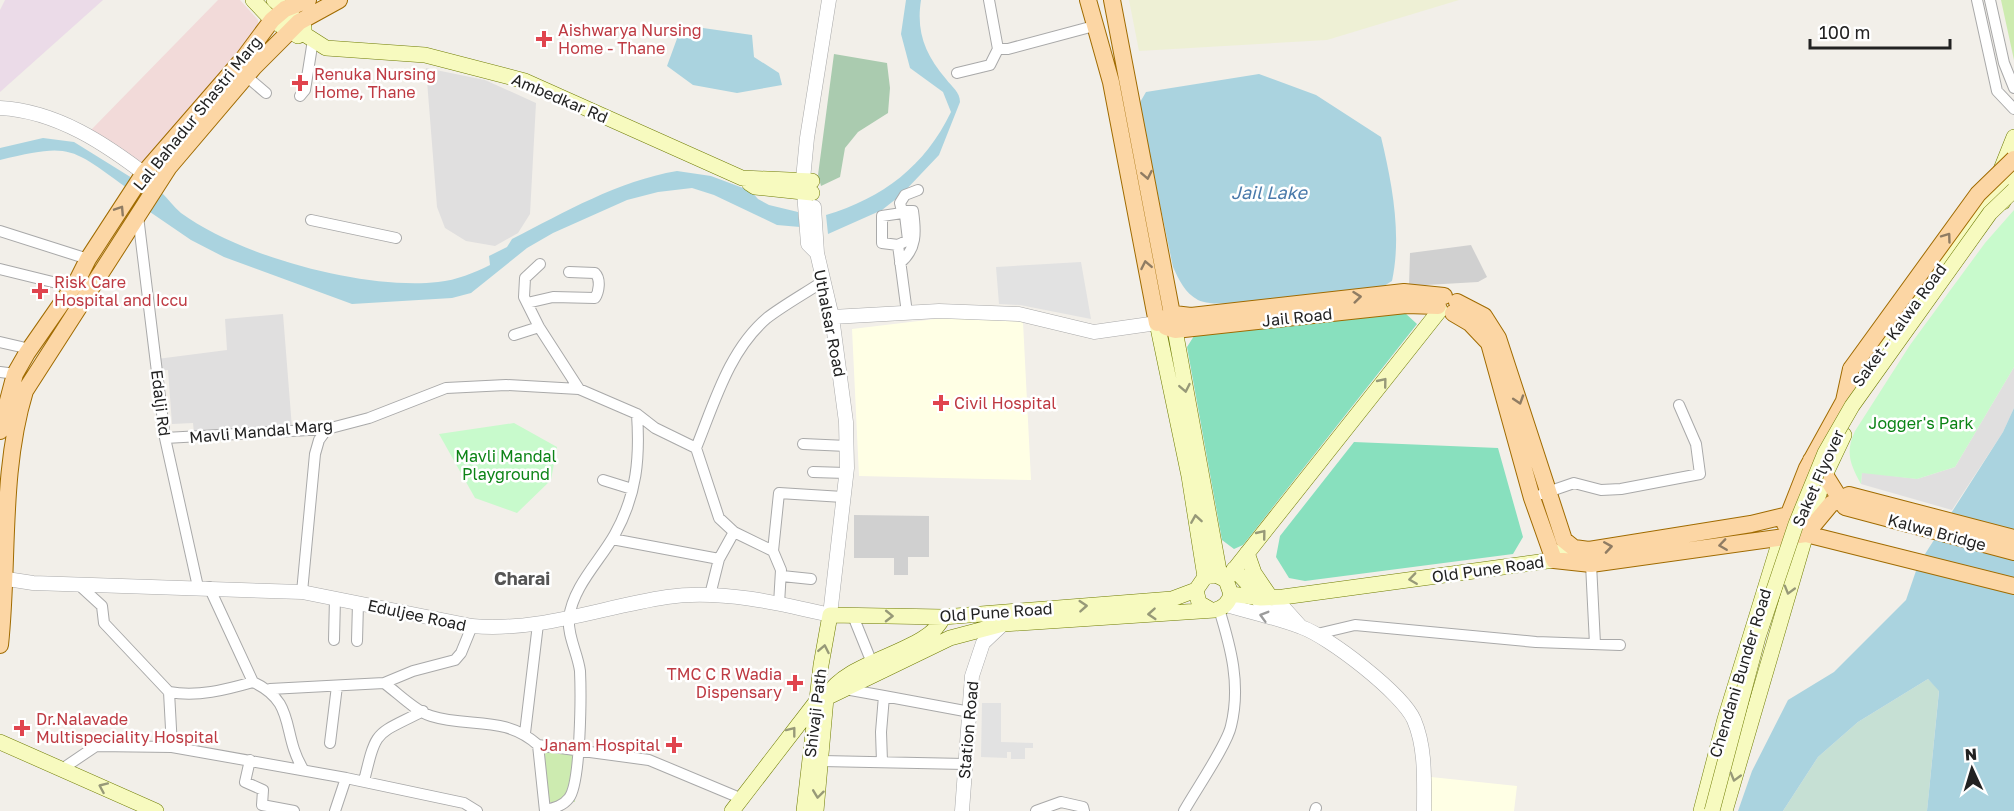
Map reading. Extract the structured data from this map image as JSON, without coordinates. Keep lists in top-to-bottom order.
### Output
{
  "streets": {
    "main road": [
      "Ambedkar Rd",
      "Lal Bahadur Shastri Marg",
      "Saket - Kalwa Road",
      "Saket Flyover",
      "Kalwa Bridge",
      "Old Pune Road",
      "Chendani Bunder Road",
      "Shivaji Path"
    ],
    "street": [
      "Uthalsar Road",
      "Edalji Rd",
      "Mavli Mandal Marg",
      "Eduljee Road",
      "Station Road"
    ]
  },
  "crossings": [
    ["Ambedkar Rd", "Lal Bahadur Shastri Marg"],
    ["Ambedkar Rd", "Uthalsar Road"],
    ["Lal Bahadur Shastri Marg", "Edalji Rd"],
    ["Lal Bahadur Shastri Marg", "Eduljee Road"],
    ["Uthalsar Road", "Old Pune Road"],
    ["Uthalsar Road", "Eduljee Road"],
    ["Uthalsar Road", "Shivaji Path"],
    ["Saket - Kalwa Road", "Old Pune Road"],
    ["Edalji Rd", "Mavli Mandal Marg"],
    ["Edalji Rd", "Eduljee Road"],
    ["Old Pune Road", "Eduljee Road"],
    ["Old Pune Road", "Chendani Bunder Road"],
    ["Old Pune Road", "Shivaji Path"],
    ["Old Pune Road", "Station Road"],
    ["Eduljee Road", "Shivaji Path"]
  ],
  "one_way": ["Shivaji Path"],
  "districts": ["Charai"],
  "water": ["Jail Lake"],
  "parks": ["Jogger's Park", "Mavli Mandal Playground"],
  "places": {
    "health": [
      "Aishwarya Nursing Home - Thane",
      "Renuka Nursing Home, Thane",
      "Risk Care Hospital and Iccu",
      "Civil Hospital",
      "TMC C R Wadia Dispensary",
      "Dr.Nalavade Multispeciality Hospital",
      "Janam Hospital"
    ]
  },
  "scale_bar": "100 m",
  "north": "top"
}
